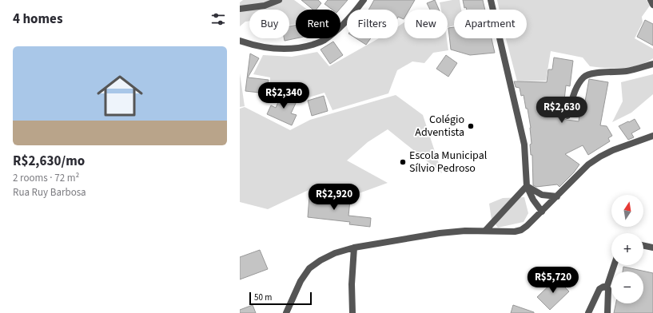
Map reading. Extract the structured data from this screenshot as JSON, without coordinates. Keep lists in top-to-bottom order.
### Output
{
  "places": ["Colégio Adventista", "Escola Municipal Sílvio Pedroso"],
  "scale_bar": "50 m",
  "north": "top",
  "page": {
    "heading": "4 homes",
    "chip": [
      "Buy",
      "Rent",
      "Filters",
      "New",
      "Apartment"
    ],
    "list": [
      {
        "name": "R$2,630/mo",
        "note": "2 rooms · 72 m² · Rua Ruy Barbosa"
      }
    ],
    "price": [
      "R$2,340",
      "R$2,630",
      "R$2,920",
      "R$5,720"
    ],
    "map_buttons": ["+", "−"],
    "scale": "50 m"
  }
}
